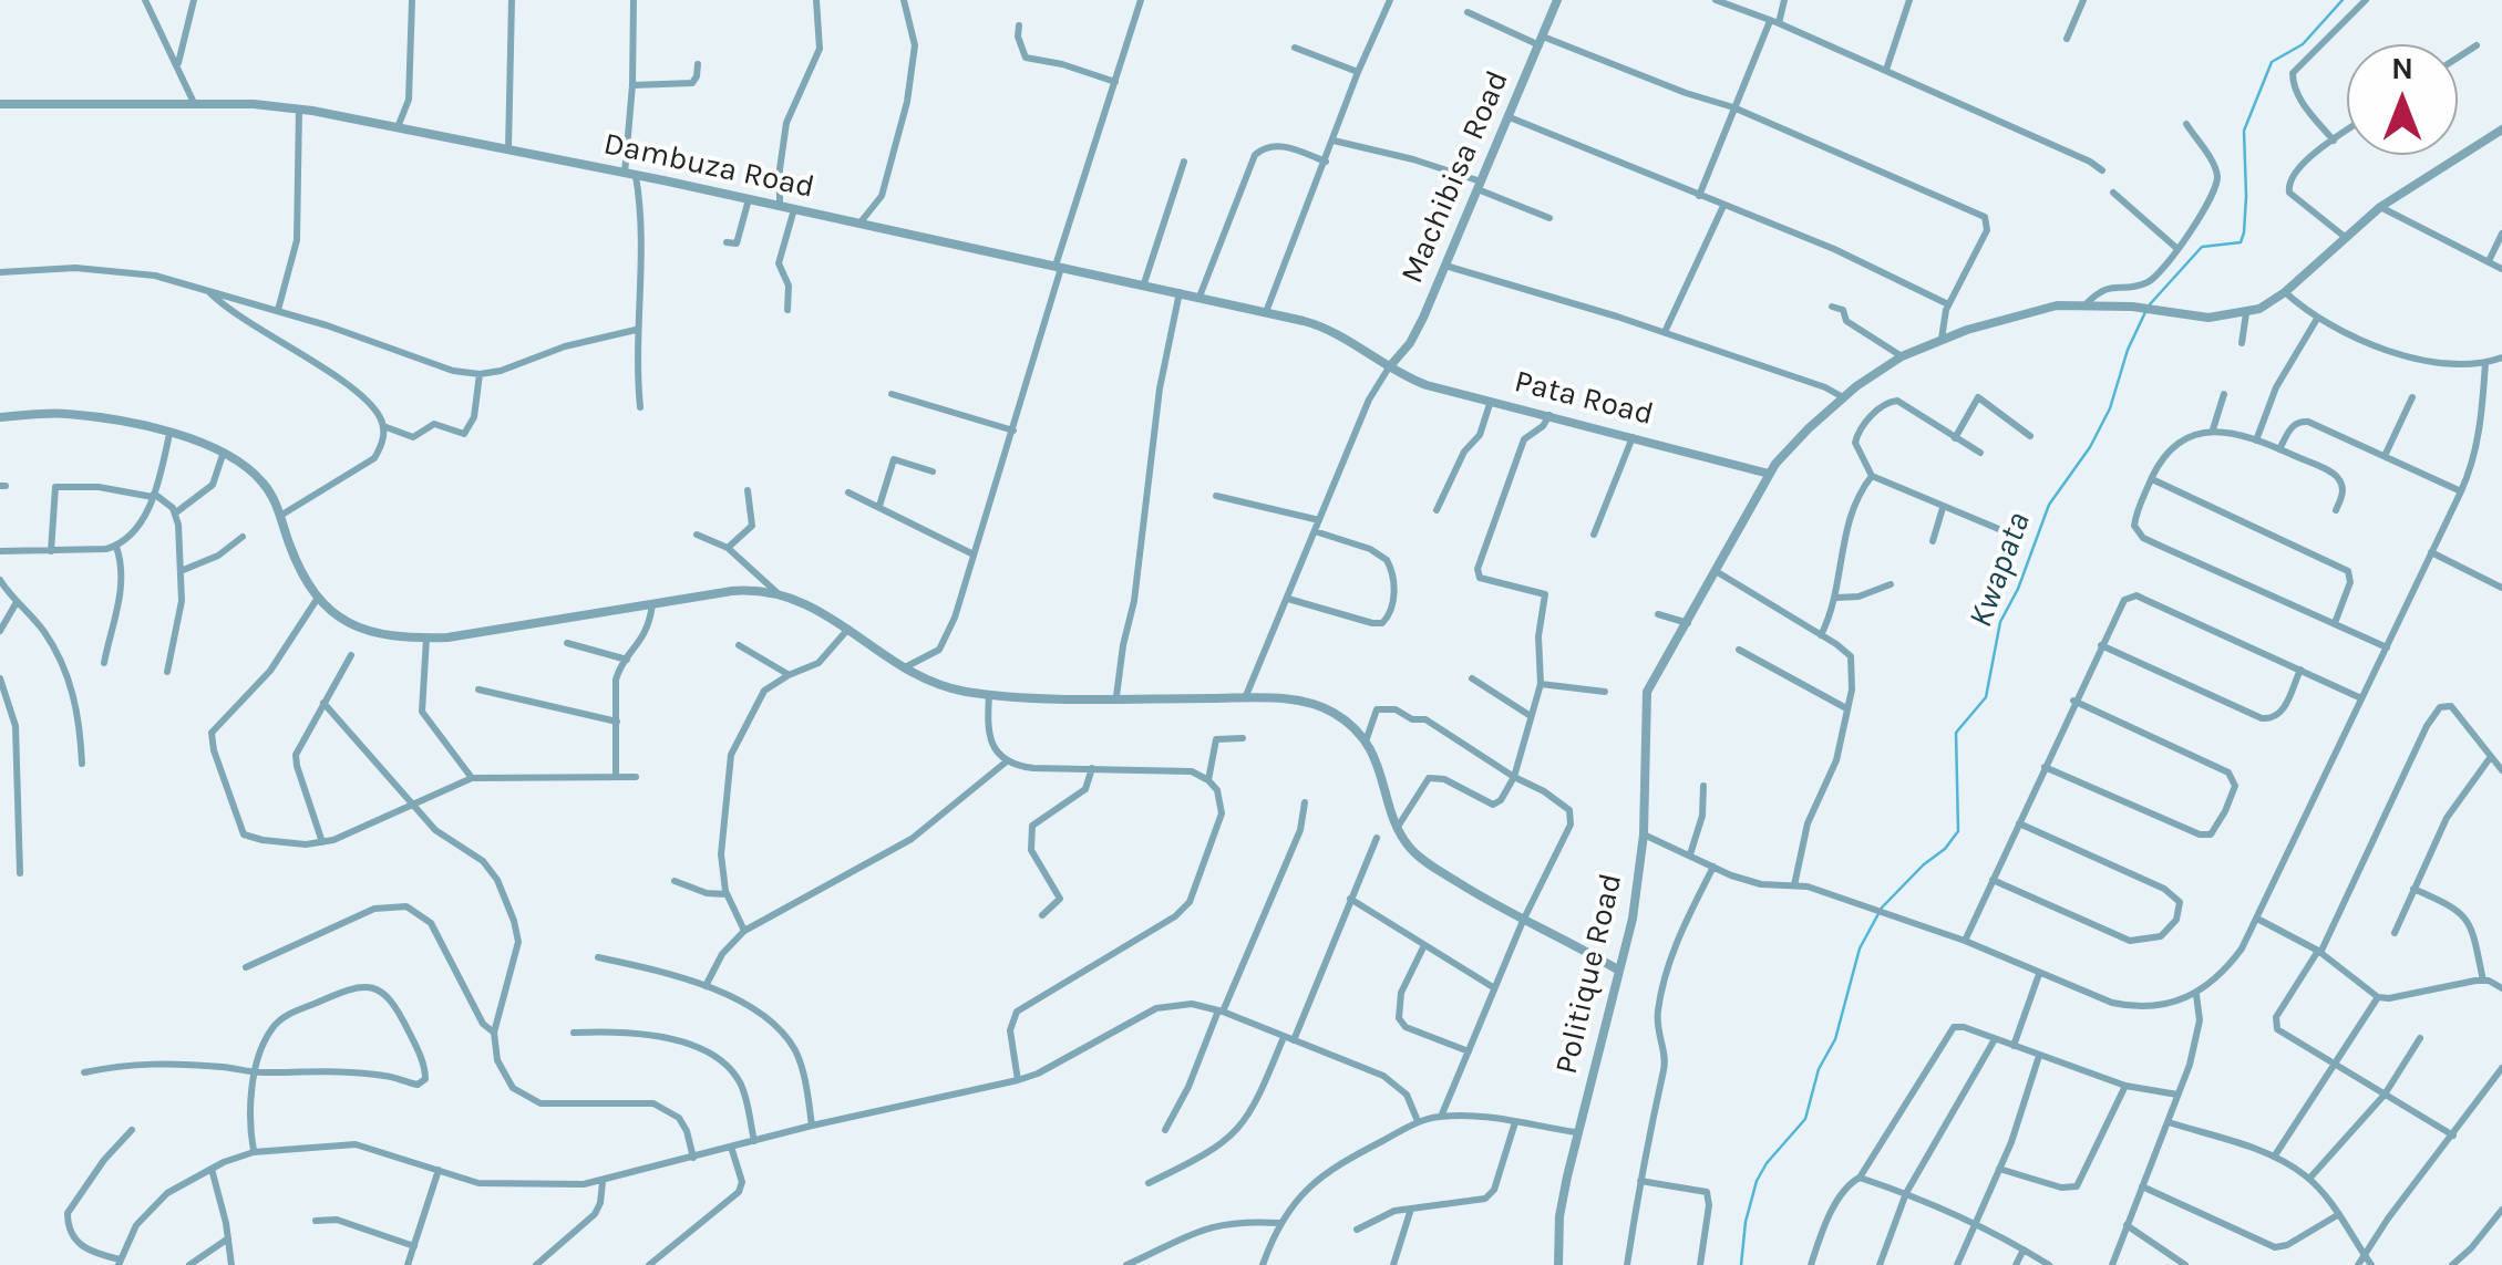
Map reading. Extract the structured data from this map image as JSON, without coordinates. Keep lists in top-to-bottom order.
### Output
{
  "streets": {
    "street": [
      "Dambuza Road",
      "Machibisa Road",
      "Pata Road",
      "Politique Road"
    ]
  },
  "crossings": [
    ["Dambuza Road", "Machibisa Road"],
    ["Dambuza Road", "Pata Road"],
    ["Machibisa Road", "Pata Road"]
  ],
  "water": ["Kwapata"],
  "north": "top"
}
